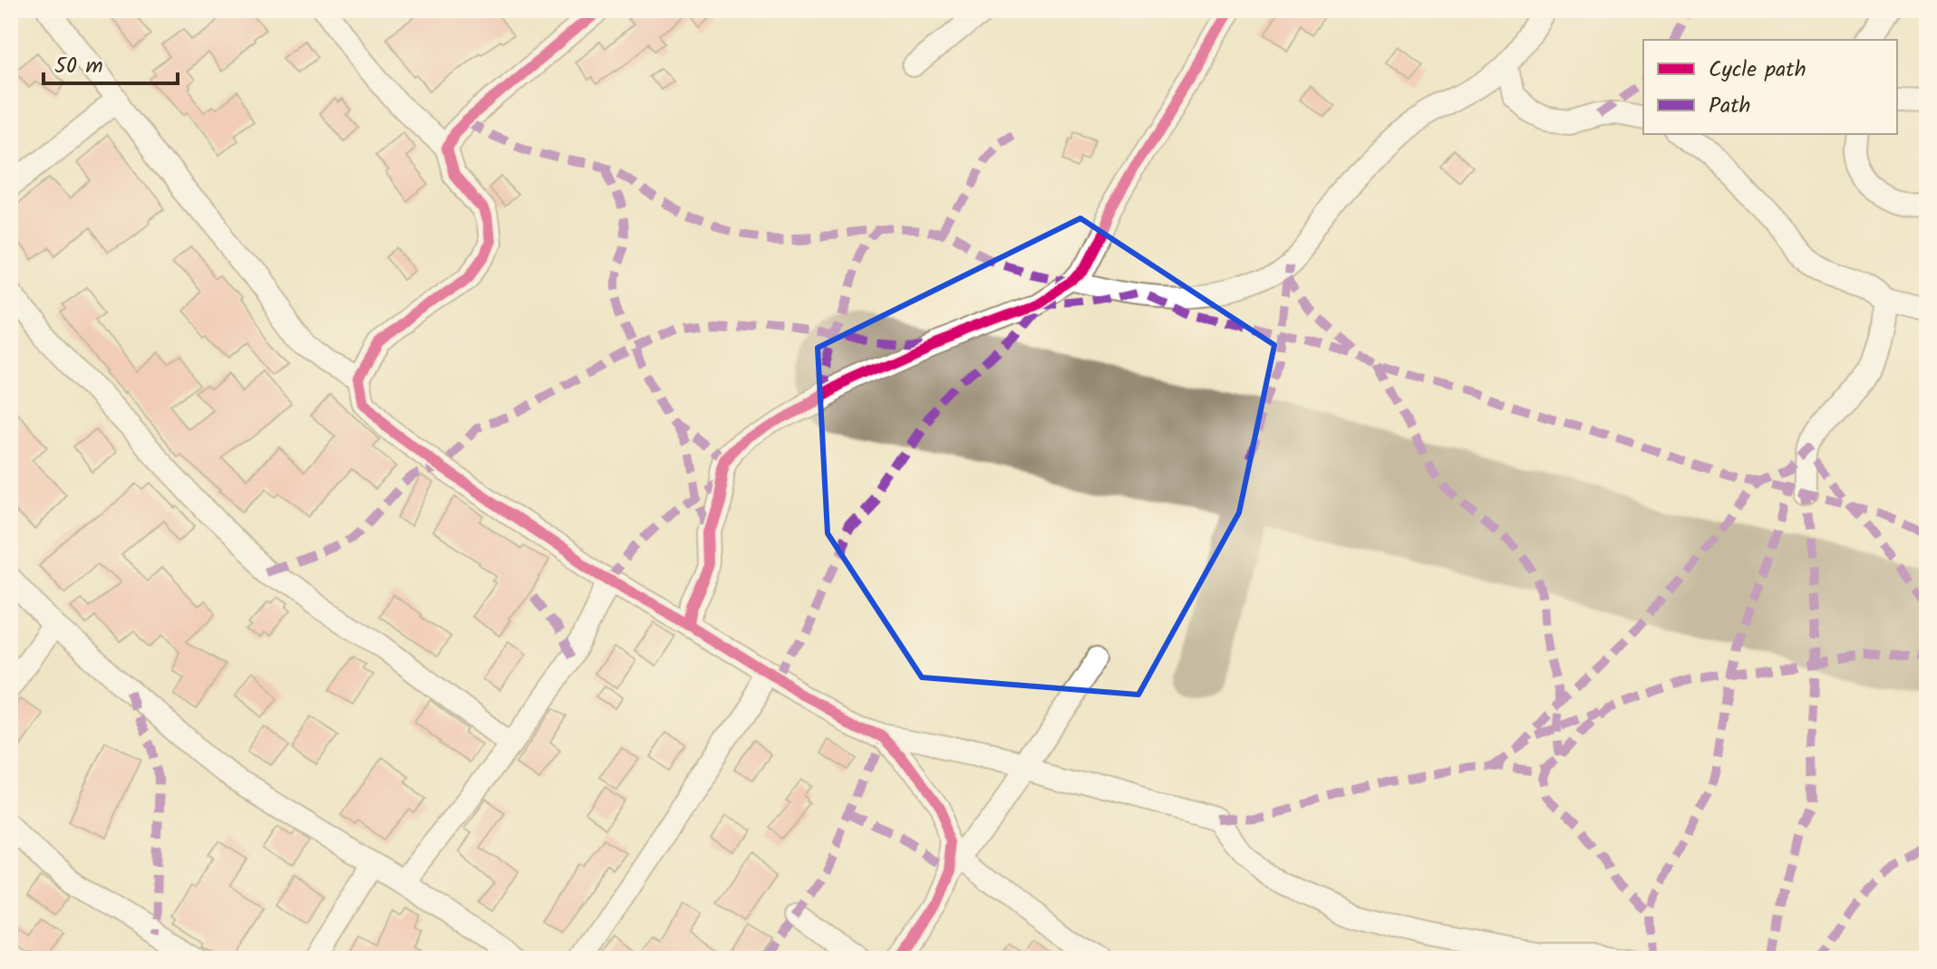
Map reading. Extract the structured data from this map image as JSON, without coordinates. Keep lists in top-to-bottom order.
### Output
{
  "legend": ["Cycle path", "Path"],
  "scale_bar": "50 m"
}
